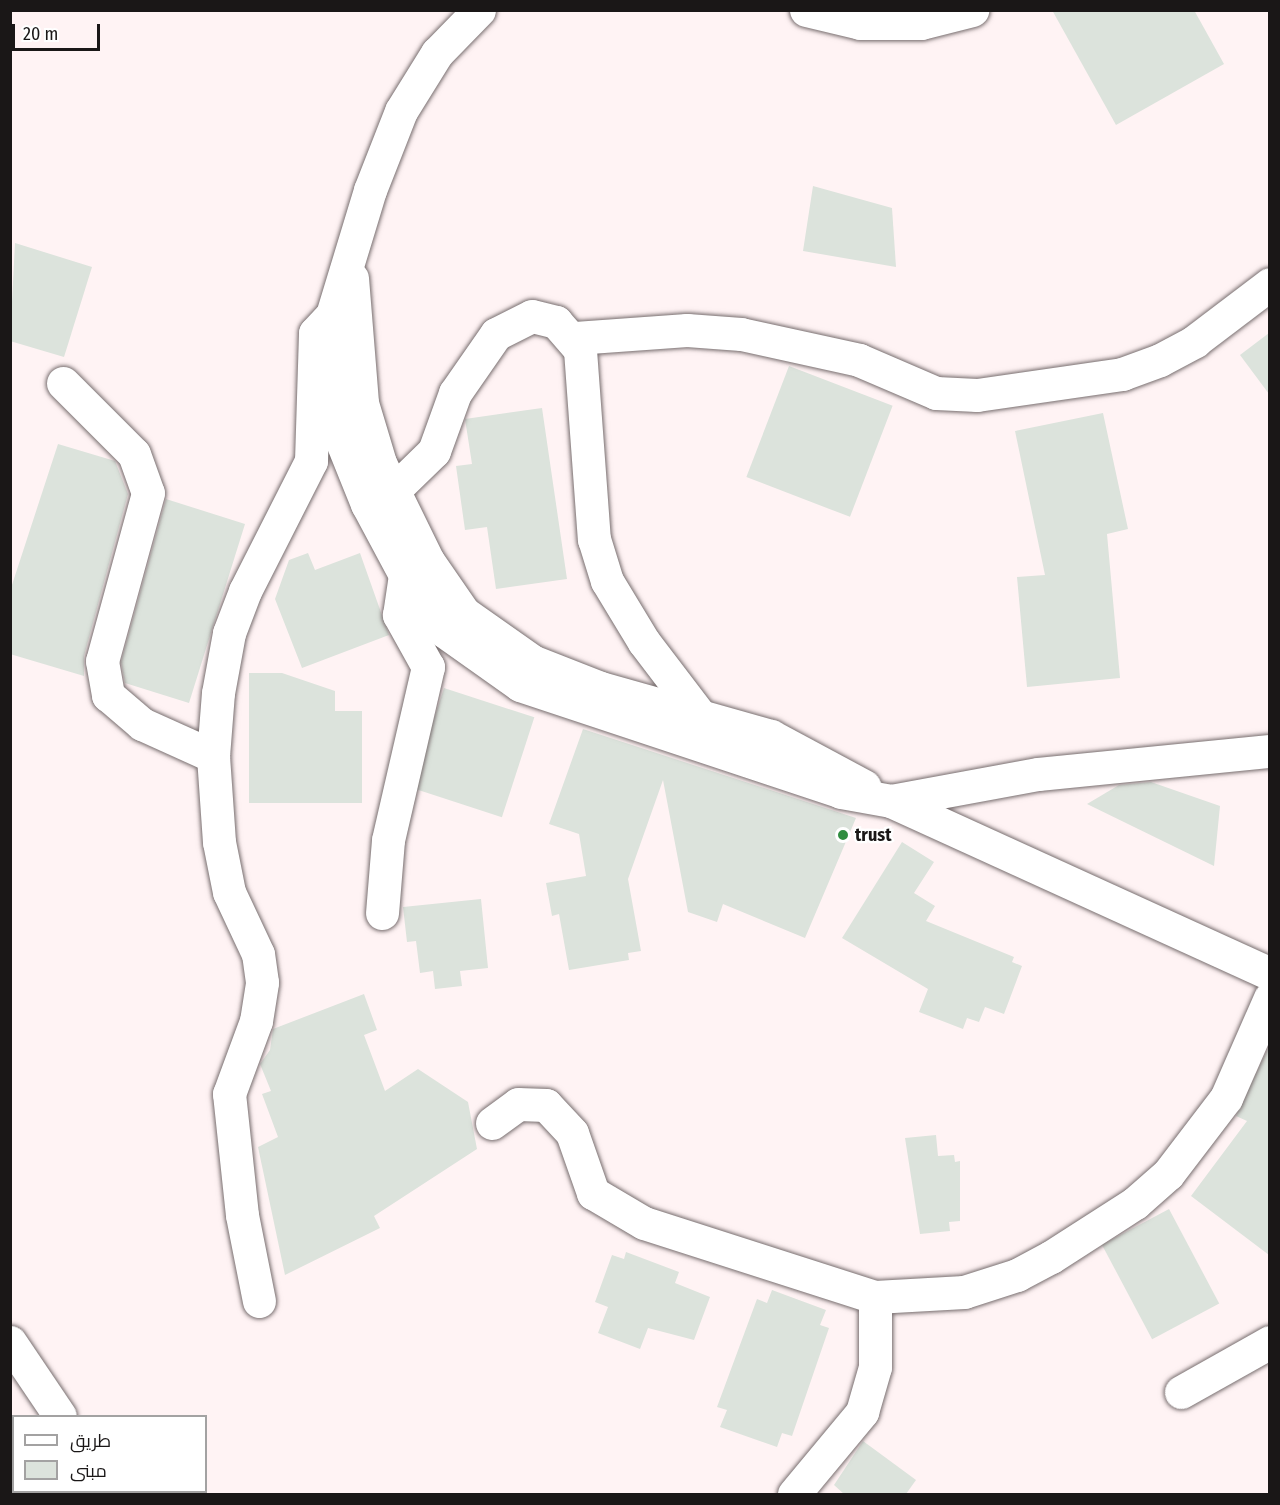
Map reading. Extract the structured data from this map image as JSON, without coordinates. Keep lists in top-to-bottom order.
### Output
{
  "places": ["trust"],
  "legend": ["طريق", "مبنى"],
  "scale_bar": "20 m"
}
